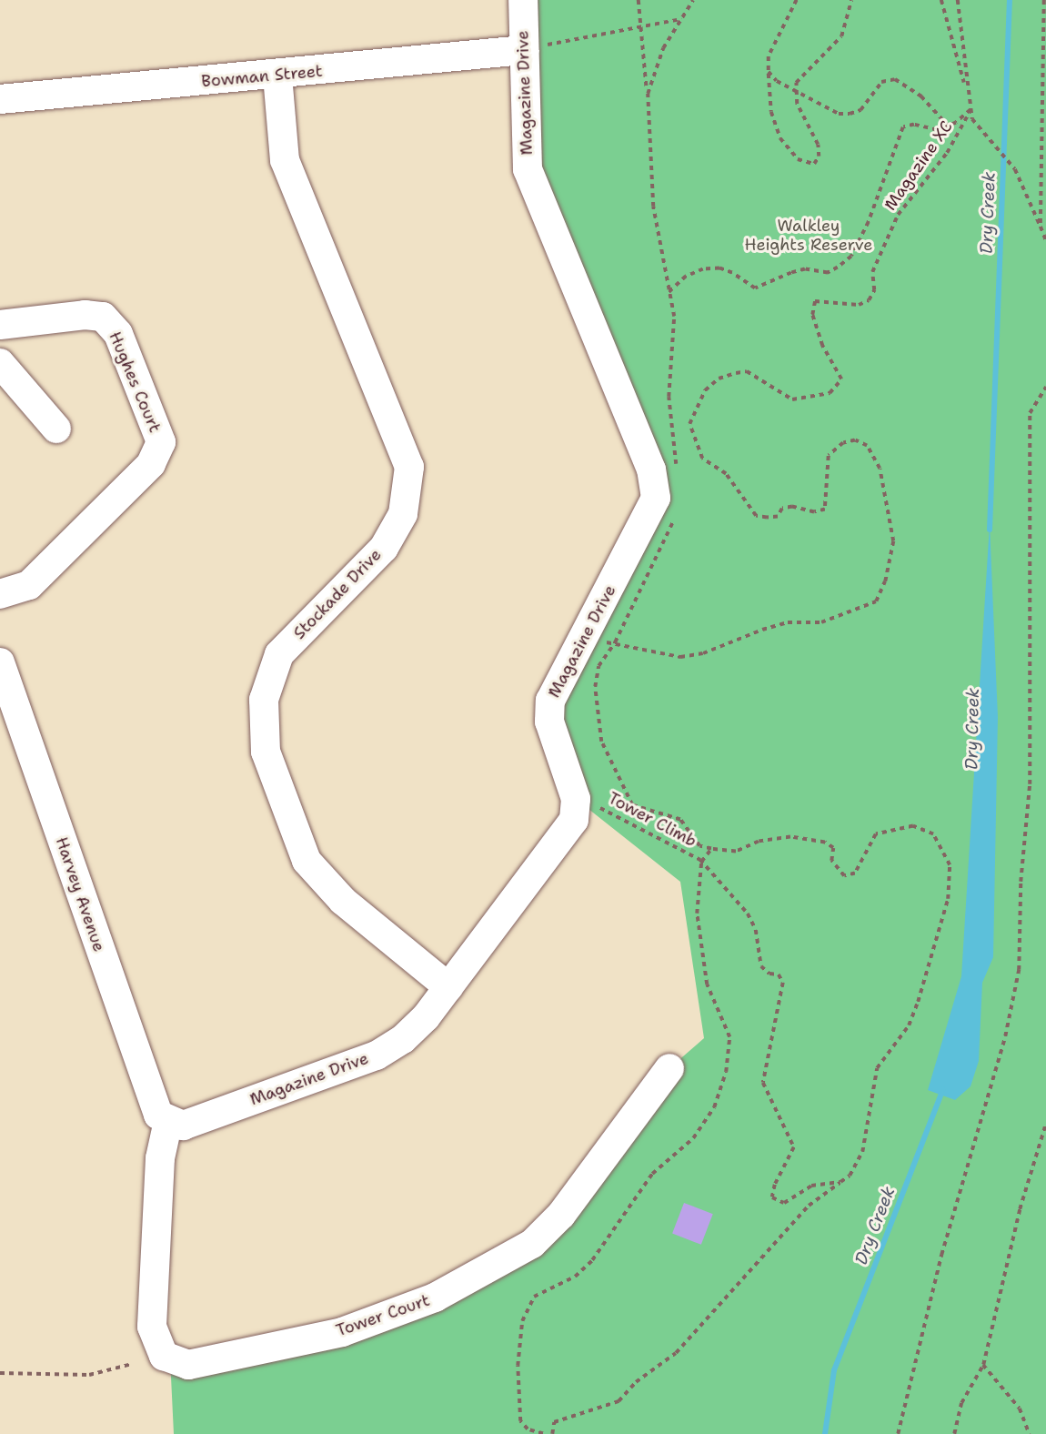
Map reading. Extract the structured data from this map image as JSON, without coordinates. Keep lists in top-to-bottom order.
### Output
{
  "streets": {
    "street": [
      "Bowman Street",
      "Magazine Drive",
      "Hughes Court",
      "Stockade Drive",
      "Harvey Avenue",
      "Tower Court"
    ],
    "path": ["Magazine XC", "Tower Climb"]
  },
  "crossings": [
    ["Bowman Street", "Magazine Drive"],
    ["Bowman Street", "Stockade Drive"],
    ["Magazine Drive", "Stockade Drive"],
    ["Magazine Drive", "Harvey Avenue"],
    ["Magazine Drive", "Tower Court"],
    ["Harvey Avenue", "Tower Court"]
  ],
  "water": ["Dry Creek"],
  "parks": ["Walkley Heights Reserve"]
}
